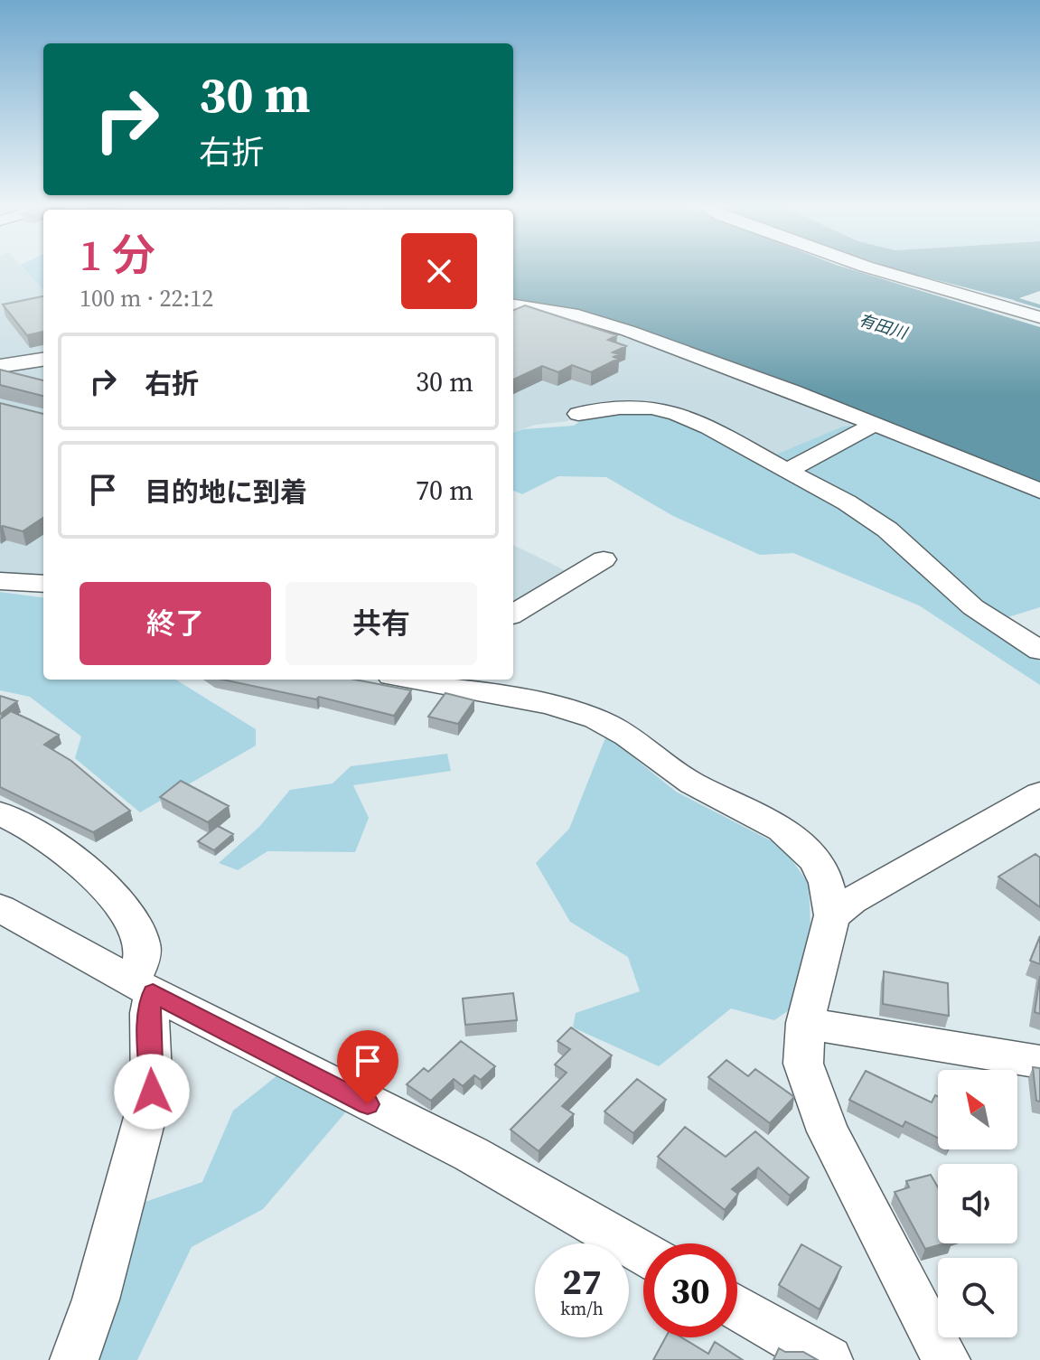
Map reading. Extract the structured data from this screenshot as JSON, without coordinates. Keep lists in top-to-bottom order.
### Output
{
  "water": ["有田川"],
  "north": "top left",
  "page": {
    "turn": ["30 m", "右折"],
    "heading": ["1 分", "100 m · 22:12"],
    "list": [
      {
        "name": "右折",
        "value": "30 m"
      },
      {
        "name": "目的地に到着",
        "value": "70 m"
      }
    ],
    "buttons": ["終了", "共有"],
    "speed": "27 km/h",
    "limit": "30"
  }
}
